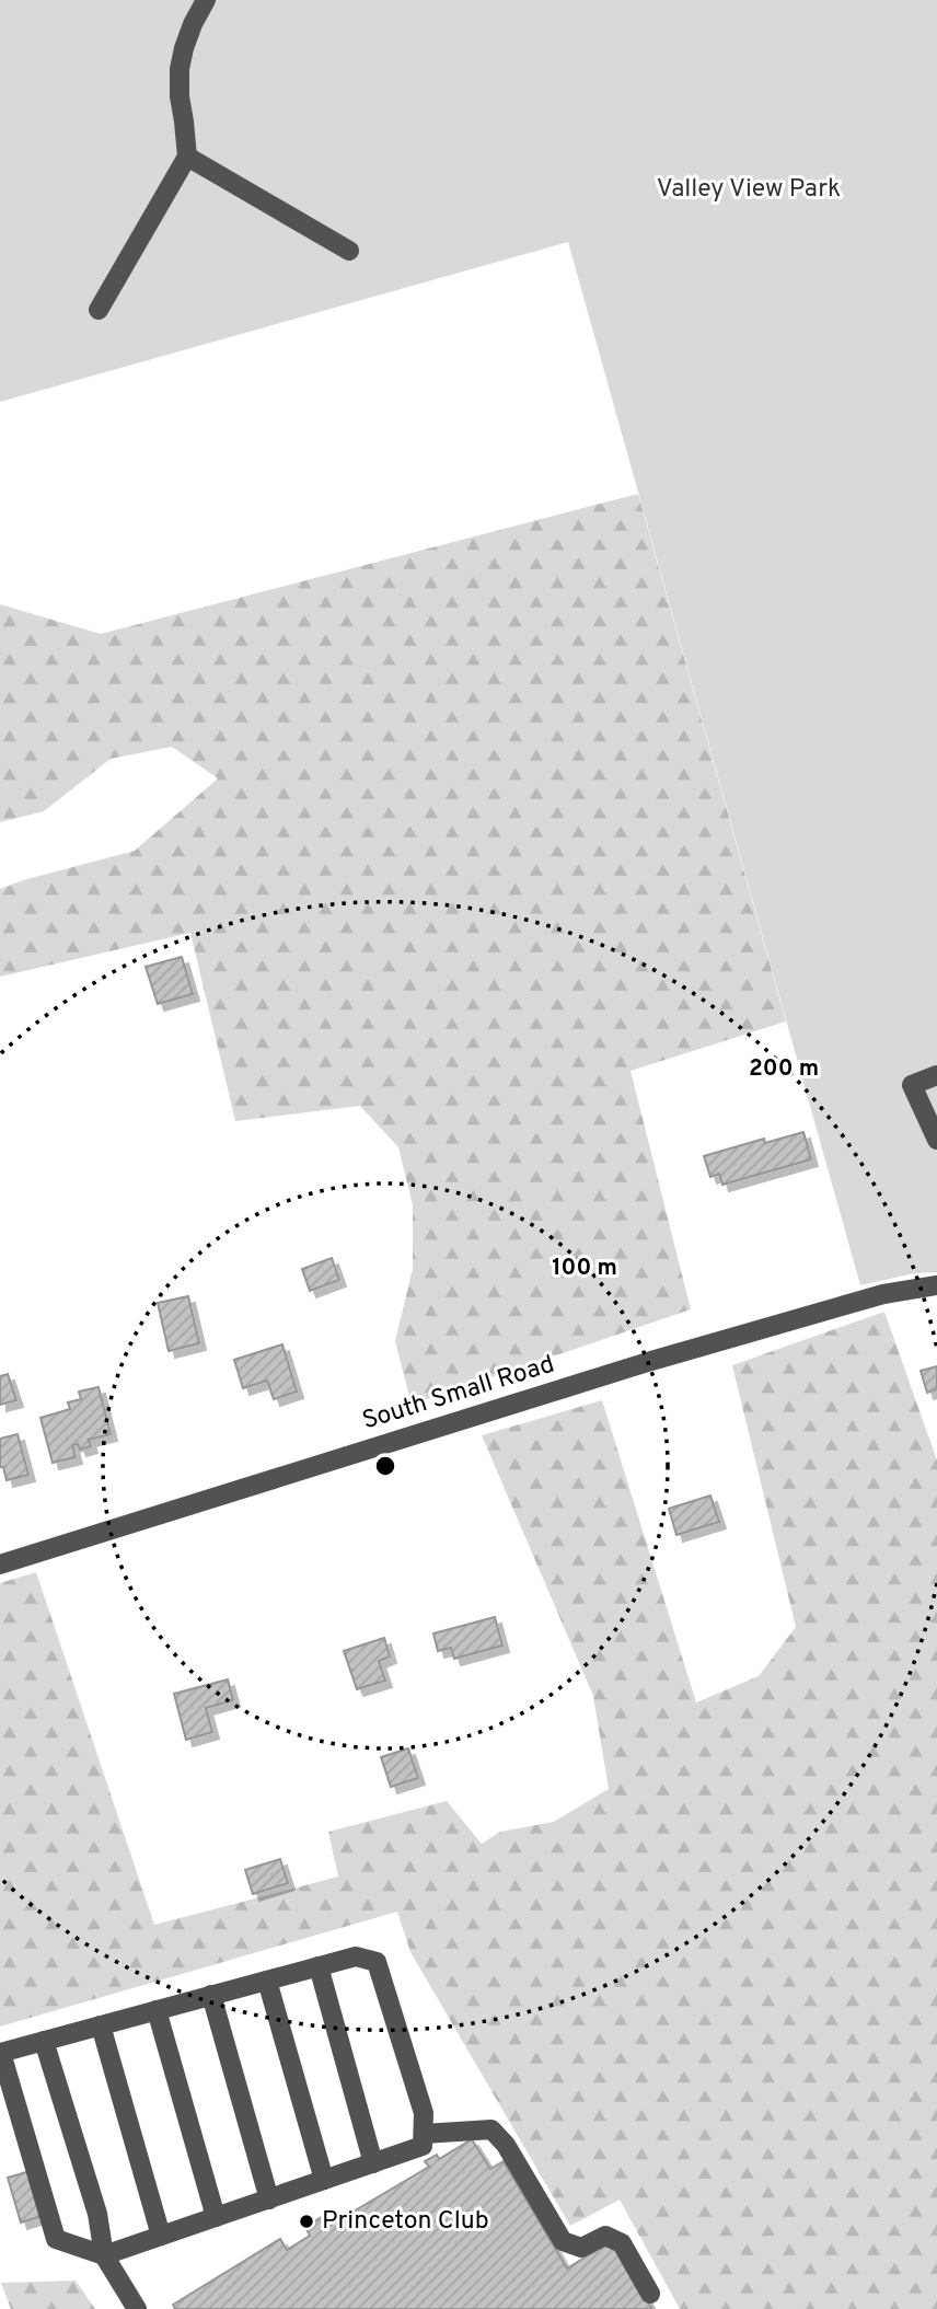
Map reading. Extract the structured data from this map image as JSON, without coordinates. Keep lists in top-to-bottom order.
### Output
{
  "streets": {
    "street": ["South Small Road"]
  },
  "parks": ["Valley View Park"],
  "places": ["Princeton Club"],
  "rings": ["200 m", "100 m"]
}
